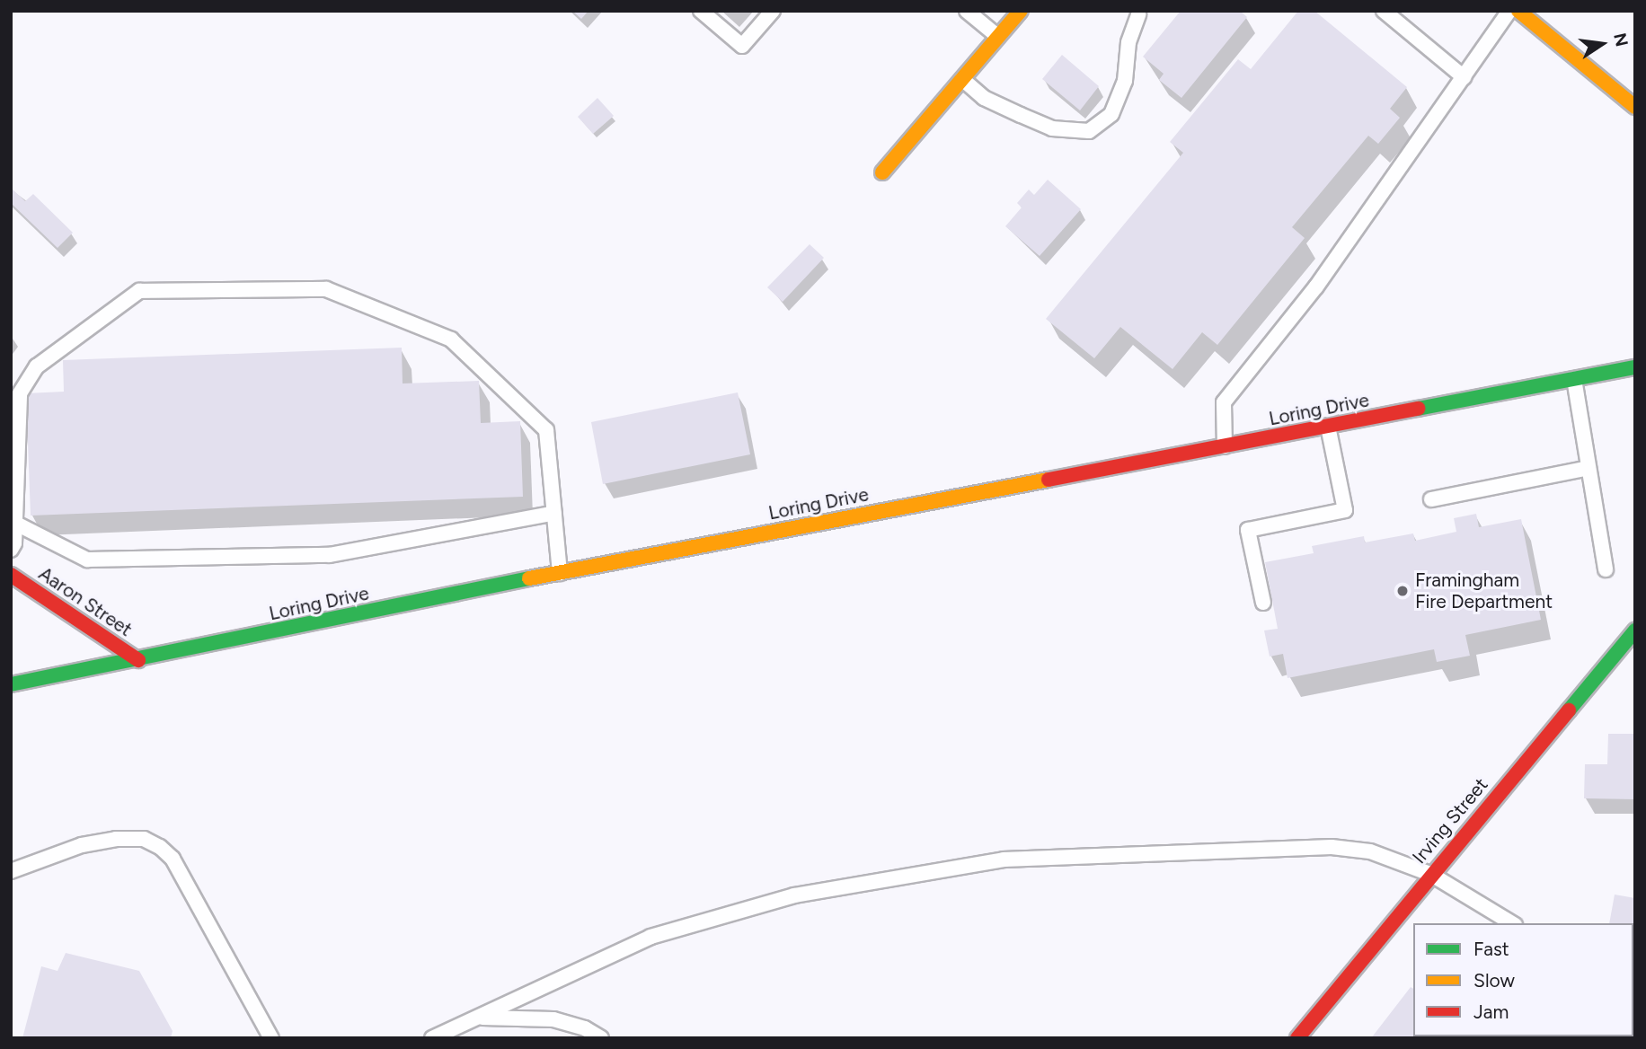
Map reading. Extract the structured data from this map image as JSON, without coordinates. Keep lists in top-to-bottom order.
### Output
{
  "streets": {
    "street": ["Loring Drive", "Aaron Street", "Irving Street"]
  },
  "crossings": [
    ["Loring Drive", "Aaron Street"]
  ],
  "places": ["Framingham Fire Department"],
  "legend": ["Fast", "Slow", "Jam"],
  "north": "right"
}
